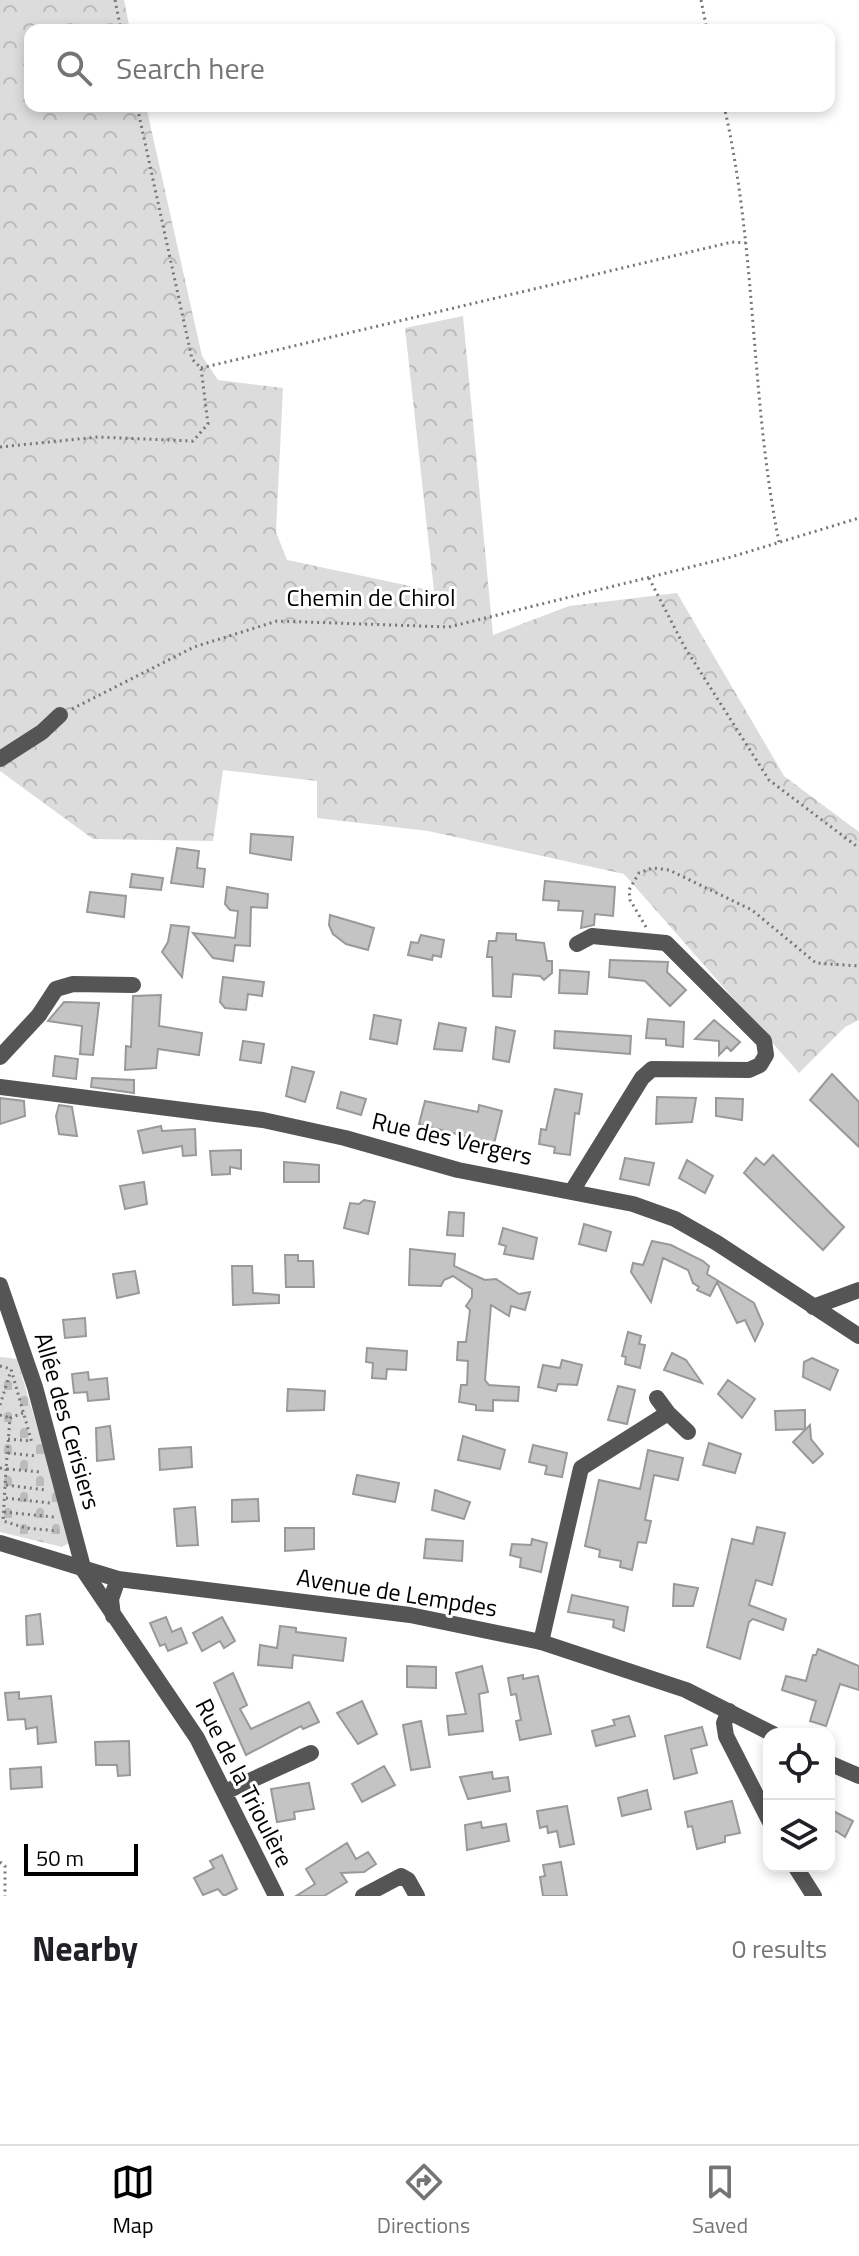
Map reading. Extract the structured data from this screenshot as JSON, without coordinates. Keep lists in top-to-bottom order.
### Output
{
  "streets": {
    "street": [
      "Rue des Vergers",
      "Allée des Cerisiers",
      "Avenue de Lempdes",
      "Rue de la Trioulère"
    ],
    "path": ["Chemin de Chirol"]
  },
  "crossings": [
    ["Allée des Cerisiers", "Avenue de Lempdes"],
    ["Allée des Cerisiers", "Rue de la Trioulère"],
    ["Avenue de Lempdes", "Rue de la Trioulère"]
  ],
  "scale_bar": "50 m",
  "page": {
    "search": "Search here",
    "scale": "50 m",
    "heading": ["Nearby", "0 results"],
    "nav": ["Map", "Directions", "Saved"]
  }
}
